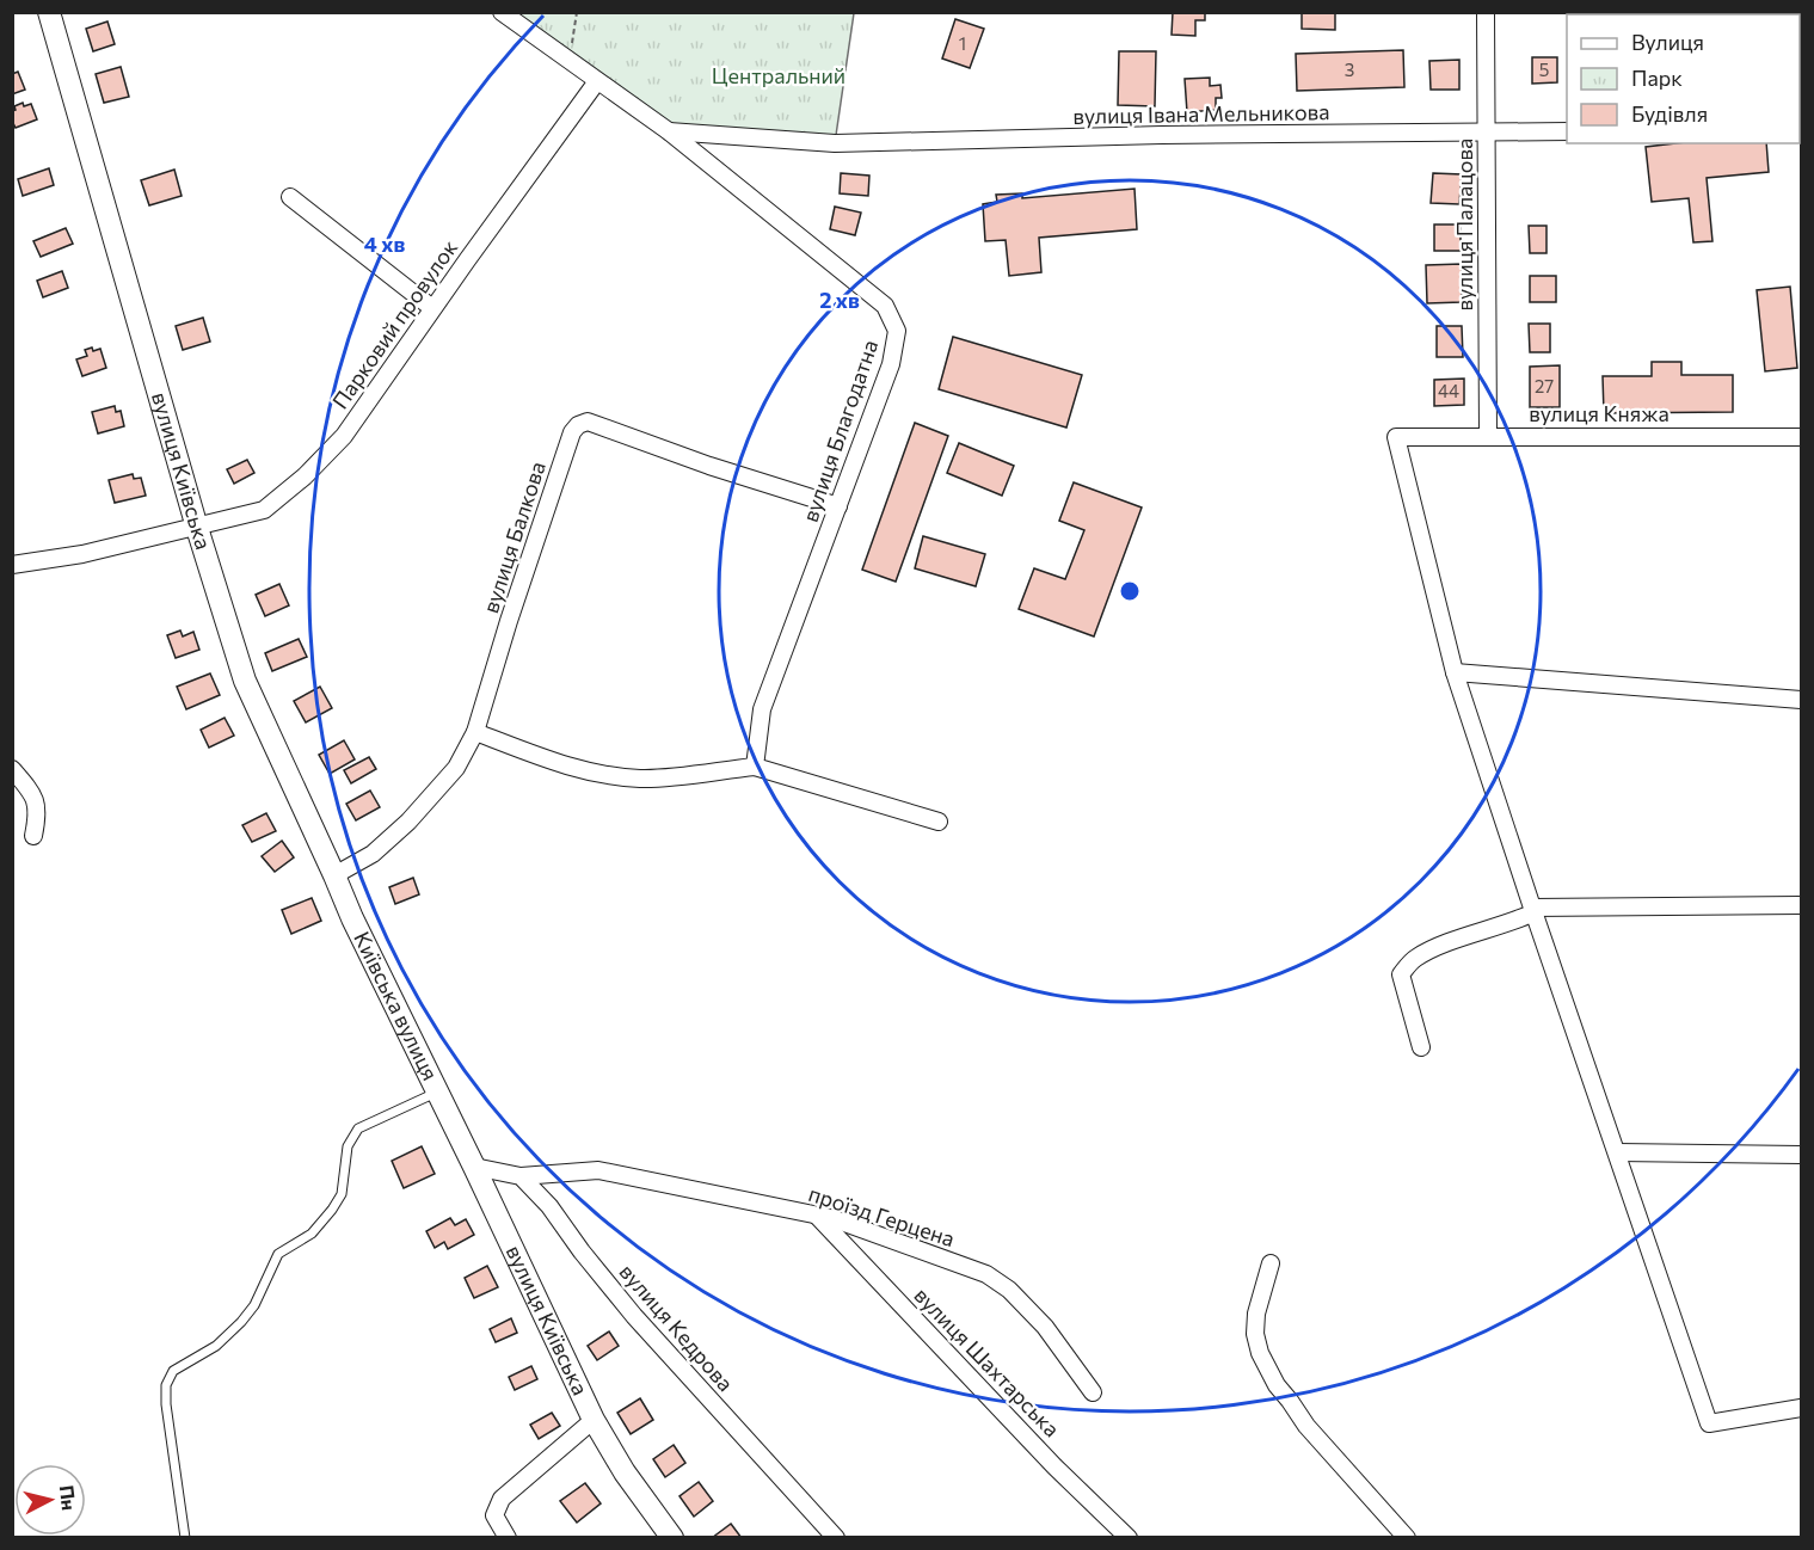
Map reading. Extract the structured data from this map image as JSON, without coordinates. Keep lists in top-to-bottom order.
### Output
{
  "streets": {
    "main road": ["вулиця Київська", "Київська вулиця"],
    "street": [
      "вулиця Івана Мельникова",
      "вулиця Палацова",
      "Парковий провулок",
      "вулиця Княжа",
      "вулиця Благодатна",
      "вулиця Балкова",
      "проїзд Герцена",
      "вулиця Кедрова",
      "вулиця Шахтарська"
    ]
  },
  "crossings": [
    ["вулиця Івана Мельникова", "вулиця Палацова"],
    ["вулиця Івана Мельникова", "вулиця Благодатна"],
    ["вулиця Палацова", "вулиця Княжа"],
    ["Парковий провулок", "вулиця Благодатна"],
    ["Парковий провулок", "вулиця Київська"],
    ["вулиця Благодатна", "вулиця Балкова"],
    ["вулиця Київська", "вулиця Балкова"],
    ["вулиця Київська", "Київська вулиця"],
    ["проїзд Герцена", "вулиця Кедрова"],
    ["проїзд Герцена", "вулиця Шахтарська"]
  ],
  "parks": ["Центральний"],
  "house_numbers": [
    "1",
    "3",
    "5",
    "27",
    "44"
  ],
  "legend": ["Вулиця", "Парк", "Будівля"],
  "north": "right",
  "rings": ["4 хв", "2 хв"]
}
